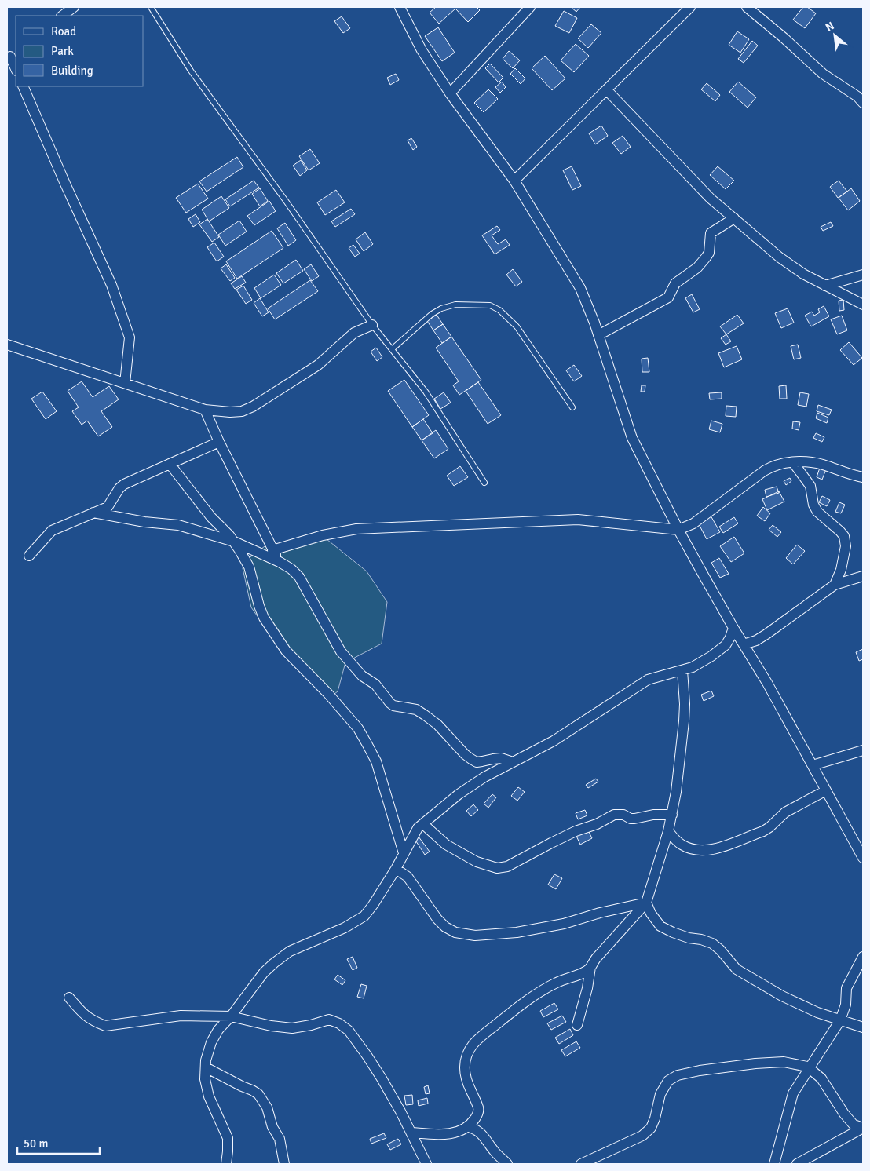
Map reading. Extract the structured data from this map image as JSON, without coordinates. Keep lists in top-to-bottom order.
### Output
{
  "legend": ["Road", "Park", "Building"],
  "scale_bar": "50 m",
  "north": "top left"
}
